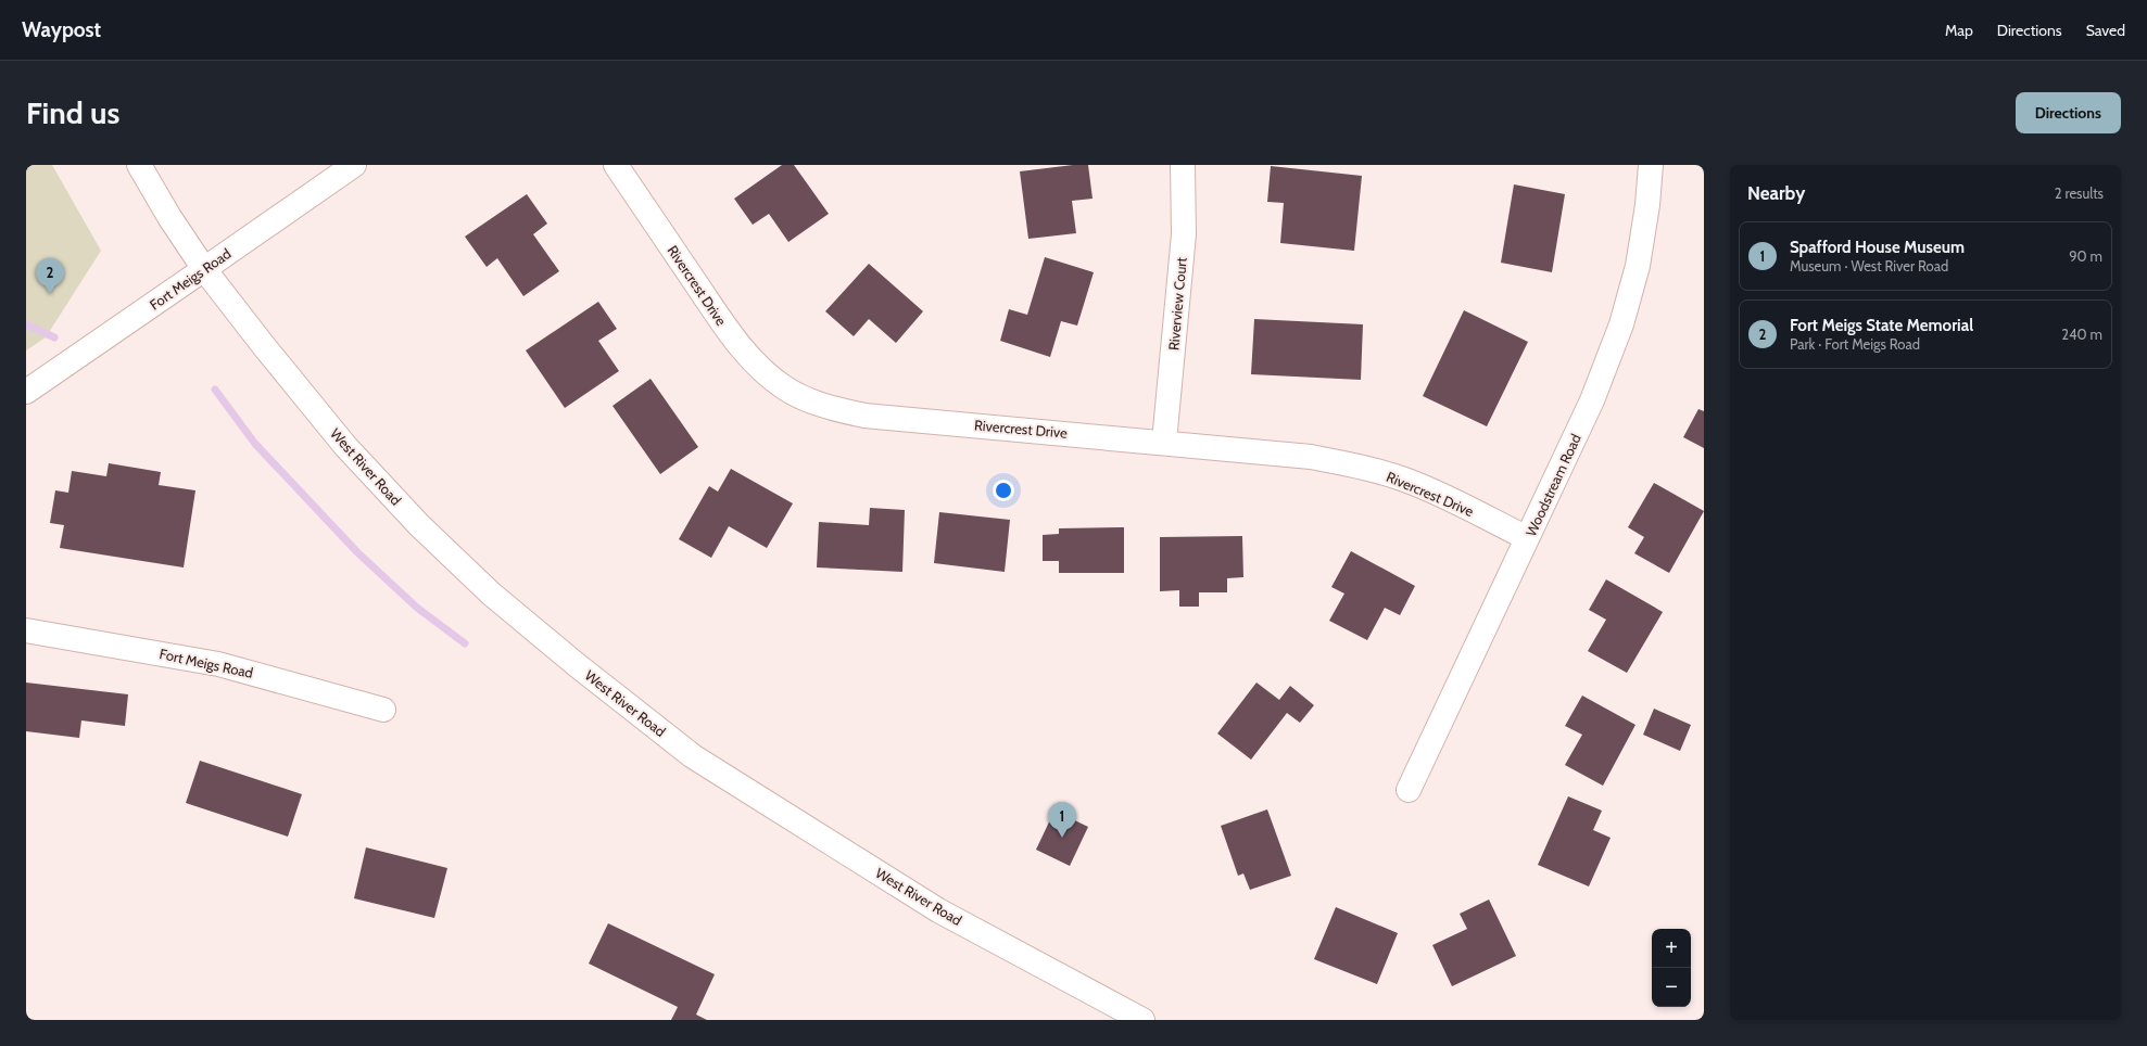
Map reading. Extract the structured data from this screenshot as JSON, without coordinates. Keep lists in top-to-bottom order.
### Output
{
  "streets": {
    "street": [
      "Fort Meigs Road",
      "Rivercrest Drive",
      "Riverview Court",
      "West River Road",
      "Woodstream Road"
    ]
  },
  "crossings": [
    ["Fort Meigs Road", "West River Road"],
    ["Rivercrest Drive", "Riverview Court"],
    ["Rivercrest Drive", "Woodstream Road"]
  ],
  "page": {
    "header": "Waypost",
    "nav": ["Map", "Directions", "Saved"],
    "buttons": "Directions",
    "title": "Find us",
    "heading": ["Nearby", "2 results"],
    "list": [
      {
        "mark": "1",
        "name": "Spafford House Museum",
        "note": "Museum · West River Road",
        "value": "90 m"
      },
      {
        "mark": "2",
        "name": "Fort Meigs State Memorial",
        "note": "Park · Fort Meigs Road",
        "value": "240 m"
      }
    ],
    "pins": ["2", "1"],
    "map_buttons": ["+", "−"]
  }
}
